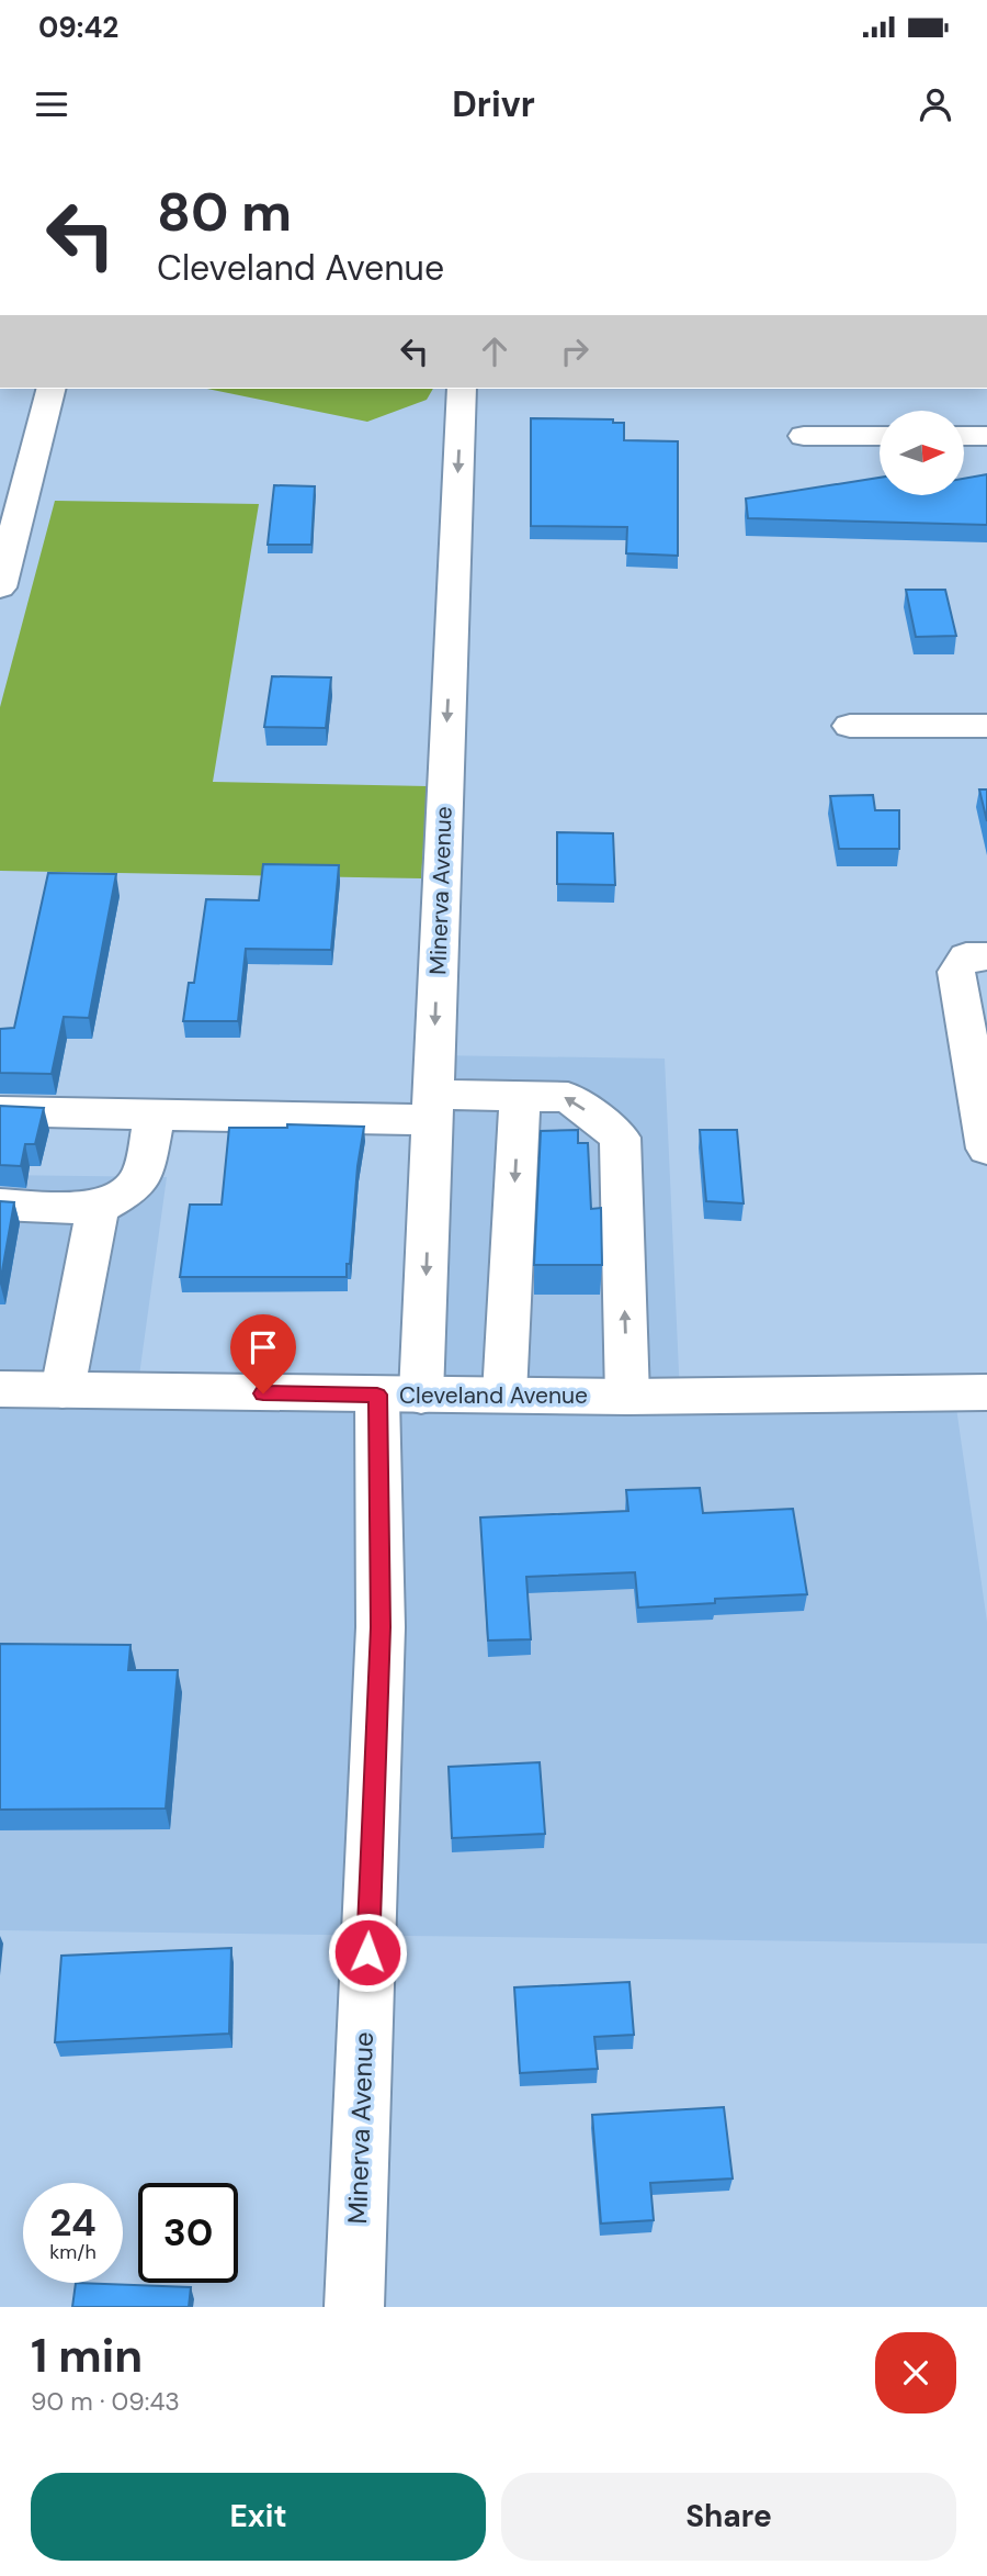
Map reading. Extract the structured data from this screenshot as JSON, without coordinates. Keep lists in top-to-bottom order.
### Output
{
  "streets": {
    "street": ["Minerva Avenue", "Cleveland Avenue"]
  },
  "crossings": [
    ["Minerva Avenue", "Cleveland Avenue"]
  ],
  "north": "right",
  "page": {
    "status": "09:42",
    "header": "Drivr",
    "turn": ["80 m", "Cleveland Avenue"],
    "speed": "24 km/h",
    "limit": "30",
    "heading": ["1 min", "90 m · 09:43"],
    "buttons": ["Exit", "Share"]
  }
}
